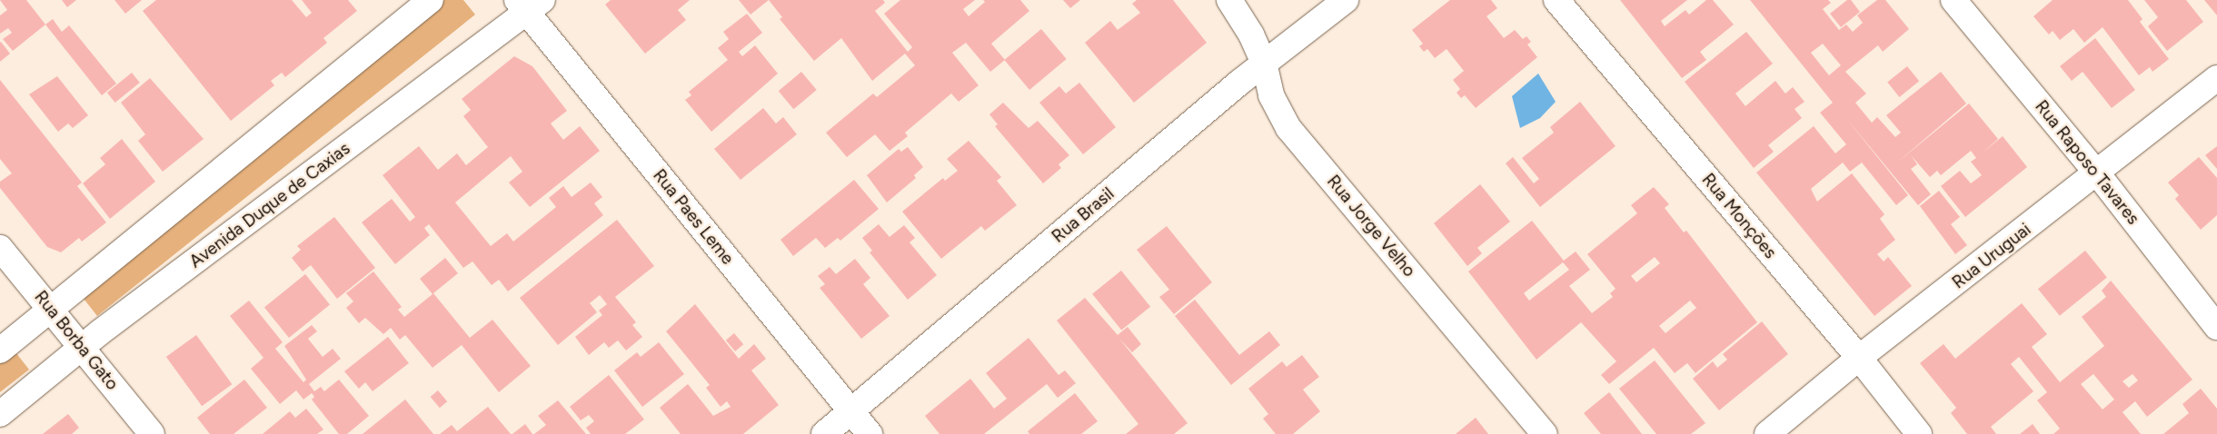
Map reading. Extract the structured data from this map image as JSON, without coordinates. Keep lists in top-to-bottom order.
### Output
{
  "streets": {
    "street": [
      "Rua Raposo Tavares",
      "Avenida Duque de Caxias",
      "Rua Brasil",
      "Rua Monções",
      "Rua Paes Leme",
      "Rua Jorge Velho",
      "Rua Uruguai",
      "Rua Borba Gato"
    ]
  },
  "crossings": [
    ["Rua Raposo Tavares", "Rua Uruguai"],
    ["Avenida Duque de Caxias", "Rua Paes Leme"],
    ["Avenida Duque de Caxias", "Rua Borba Gato"],
    ["Rua Brasil", "Rua Paes Leme"],
    ["Rua Brasil", "Rua Jorge Velho"],
    ["Rua Monções", "Rua Uruguai"]
  ]
}
